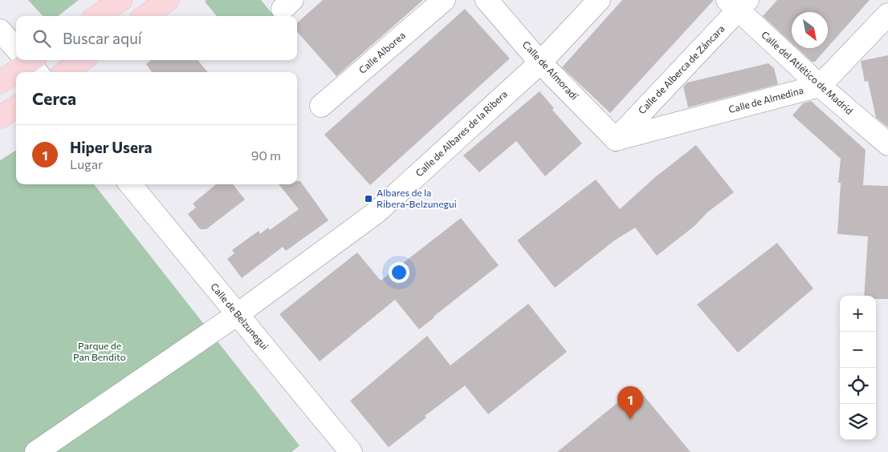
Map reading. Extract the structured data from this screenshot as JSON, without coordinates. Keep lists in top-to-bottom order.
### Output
{
  "streets": {
    "street": [
      "Calle Alborea",
      "Calle de Alberca de Záncara",
      "Calle de Almoradí",
      "Calle del Atlético de Madrid",
      "Calle de Almedina",
      "Calle de Albares de la Ribera",
      "Calle de Belzunegui"
    ]
  },
  "crossings": [
    ["Calle de Alberca de Záncara", "Calle de Almoradí"],
    ["Calle de Alberca de Záncara", "Calle del Atlético de Madrid"],
    ["Calle de Alberca de Záncara", "Calle de Almedina"],
    ["Calle de Almoradí", "Calle de Almedina"],
    ["Calle de Almoradí", "Calle de Albares de la Ribera"],
    ["Calle del Atlético de Madrid", "Calle de Almedina"],
    ["Calle de Albares de la Ribera", "Calle de Belzunegui"]
  ],
  "parks": ["Parque de Pan Bendito"],
  "places": {
    "transit": ["Albares de la Ribera-Belzunegui"]
  },
  "north": "bottom right",
  "page": {
    "search": "Buscar aquí",
    "heading": "Cerca",
    "list": [
      {
        "mark": "1",
        "name": "Hiper Usera",
        "note": "Lugar",
        "value": "90 m"
      }
    ],
    "map_buttons": ["+", "−"],
    "pins": "1"
  }
}
